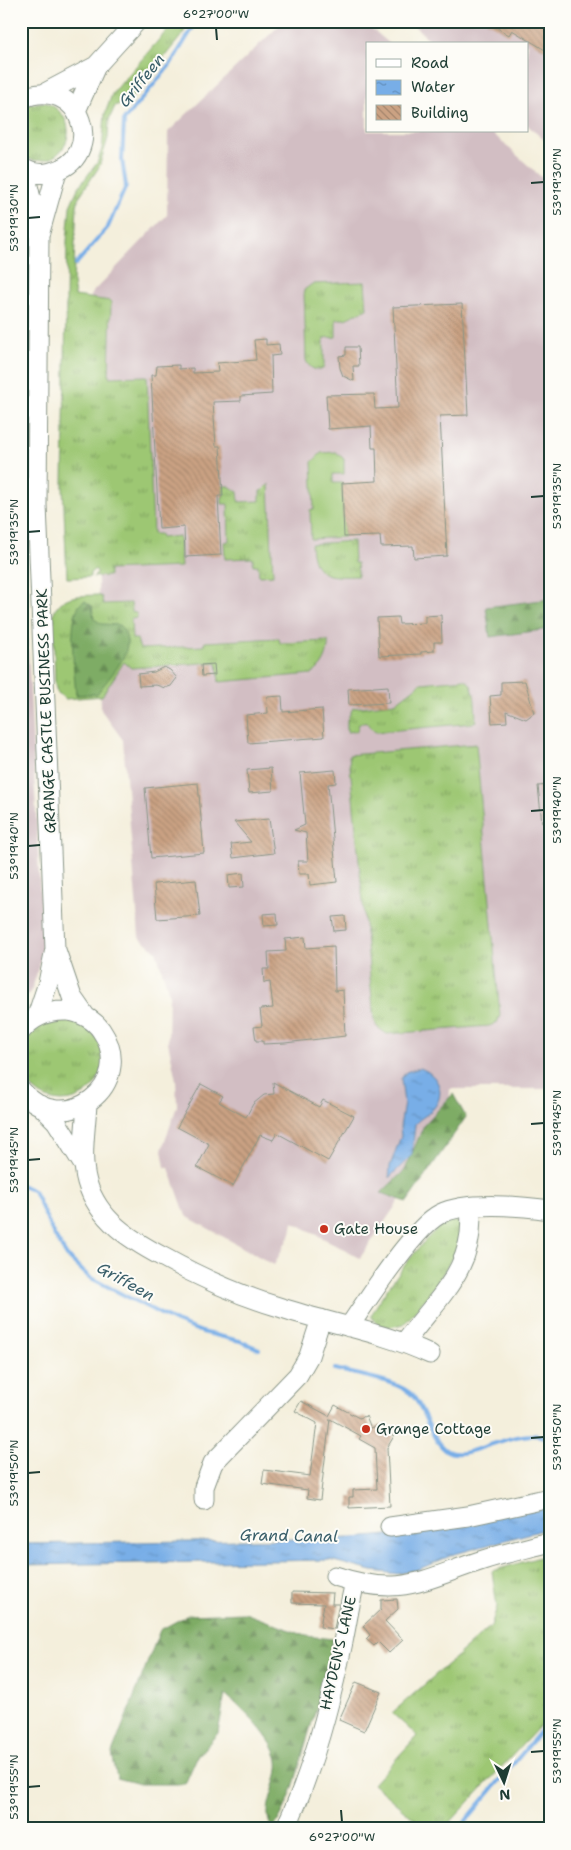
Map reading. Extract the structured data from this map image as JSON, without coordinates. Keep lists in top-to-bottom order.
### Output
{
  "streets": {
    "street": ["GRANGE CASTLE BUSINESS PARK", "HAYDEN'S LANE"]
  },
  "water": ["Griffeen", "Grand Canal"],
  "places": ["Gate House", "Grange Cottage"],
  "legend": ["Road", "Water", "Building"],
  "north": "bottom",
  "coordinates": [
    "6°27'00\"W",
    "53°19'30\"N",
    "53°19'35\"N",
    "53°19'40\"N",
    "53°19'45\"N",
    "53°19'50\"N",
    "53°19'55\"N"
  ]
}
